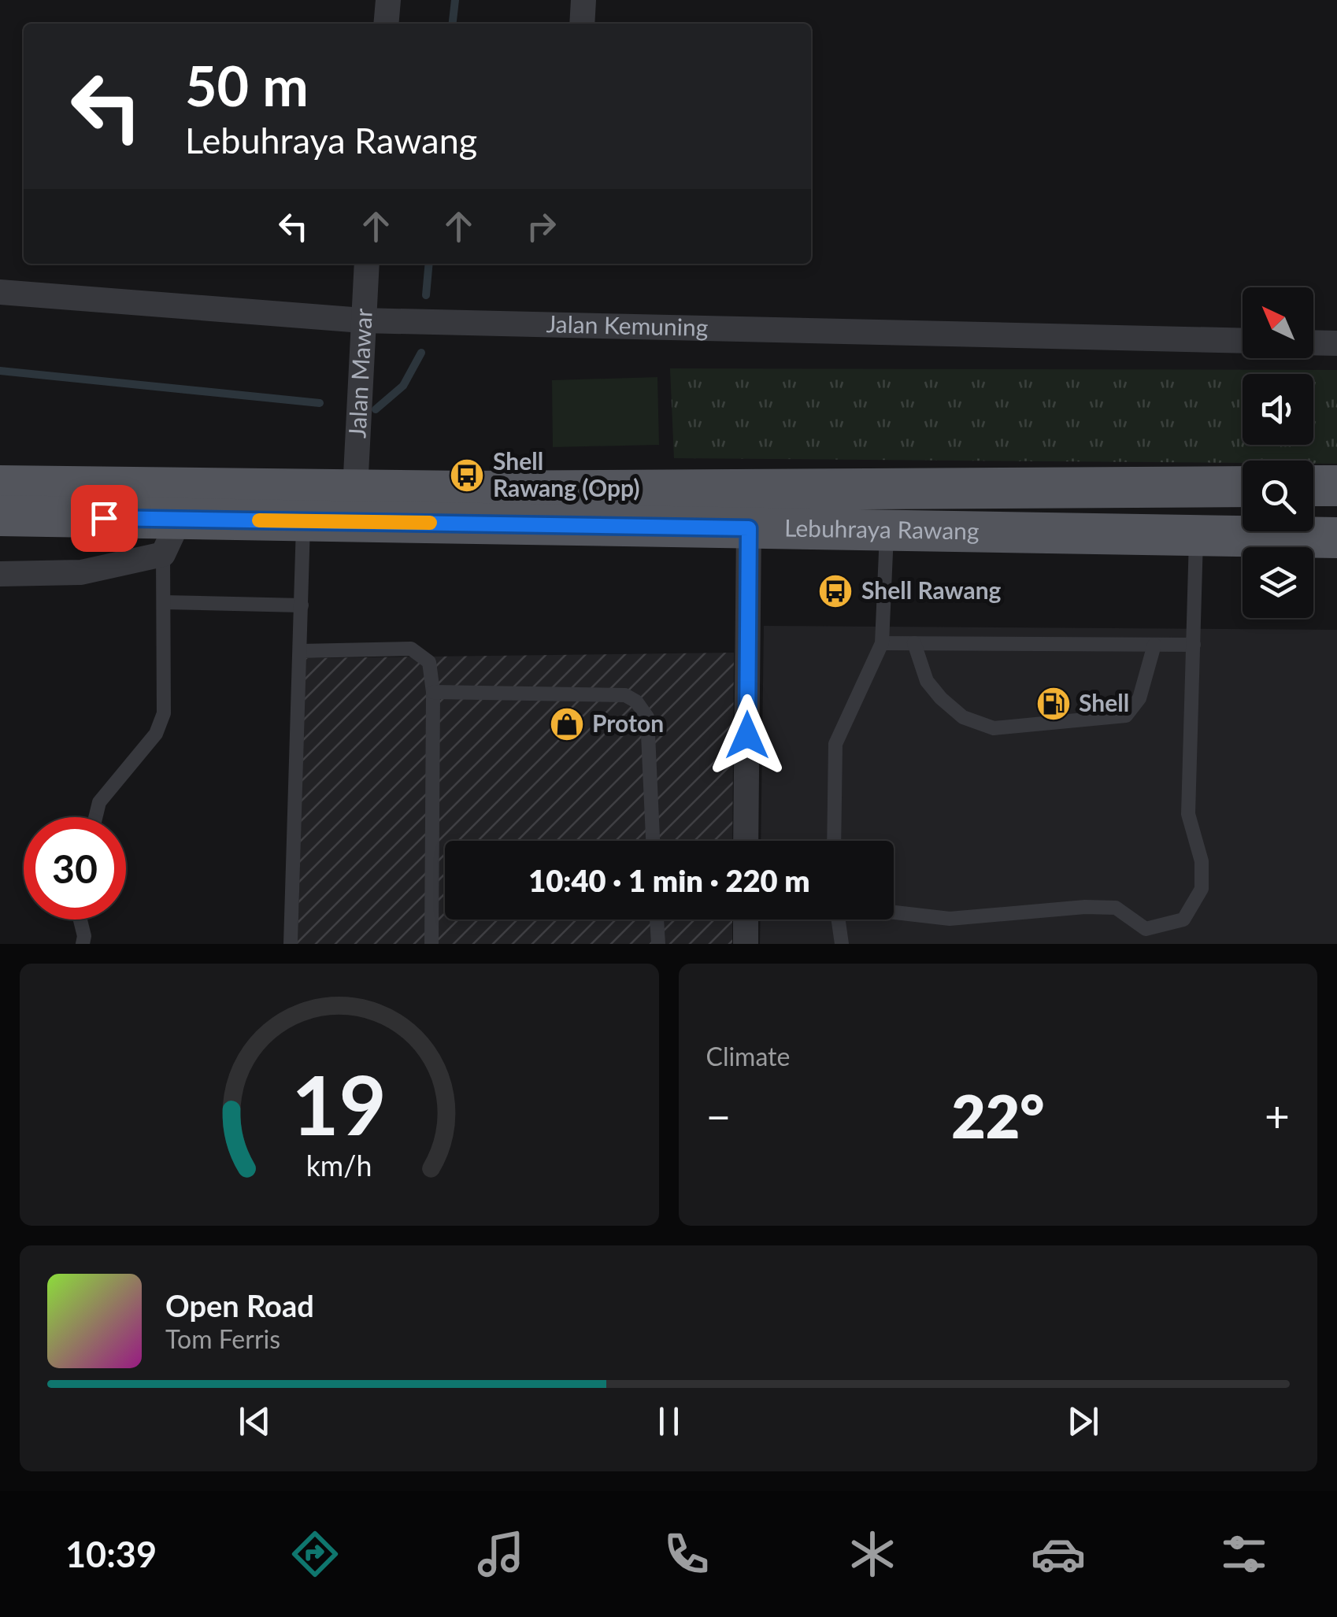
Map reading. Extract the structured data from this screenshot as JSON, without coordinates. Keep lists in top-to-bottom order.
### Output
{
  "streets": {
    "main road": ["Lebuhraya Rawang"],
    "street": ["Jalan Kemuning", "Jalan Mawar"]
  },
  "crossings": [
    ["Jalan Kemuning", "Jalan Mawar"],
    ["Jalan Mawar", "Lebuhraya Rawang"]
  ],
  "places": {
    "bus stop": ["Shell Rawang (Opp)", "Shell Rawang"],
    "fuel station": ["Shell"],
    "shop": ["Proton"]
  },
  "north": "top left",
  "page": {
    "turn": ["50 m", "Lebuhraya Rawang"],
    "limit": "30",
    "trip": "10:40 · 1 min · 220 m",
    "tile": "Climate",
    "heat": ["−", "22°", "+"],
    "song": ["Open Road", "Tom Ferris"],
    "tabs": "10:39",
    "gauge": ["19", "km/h"]
  }
}
